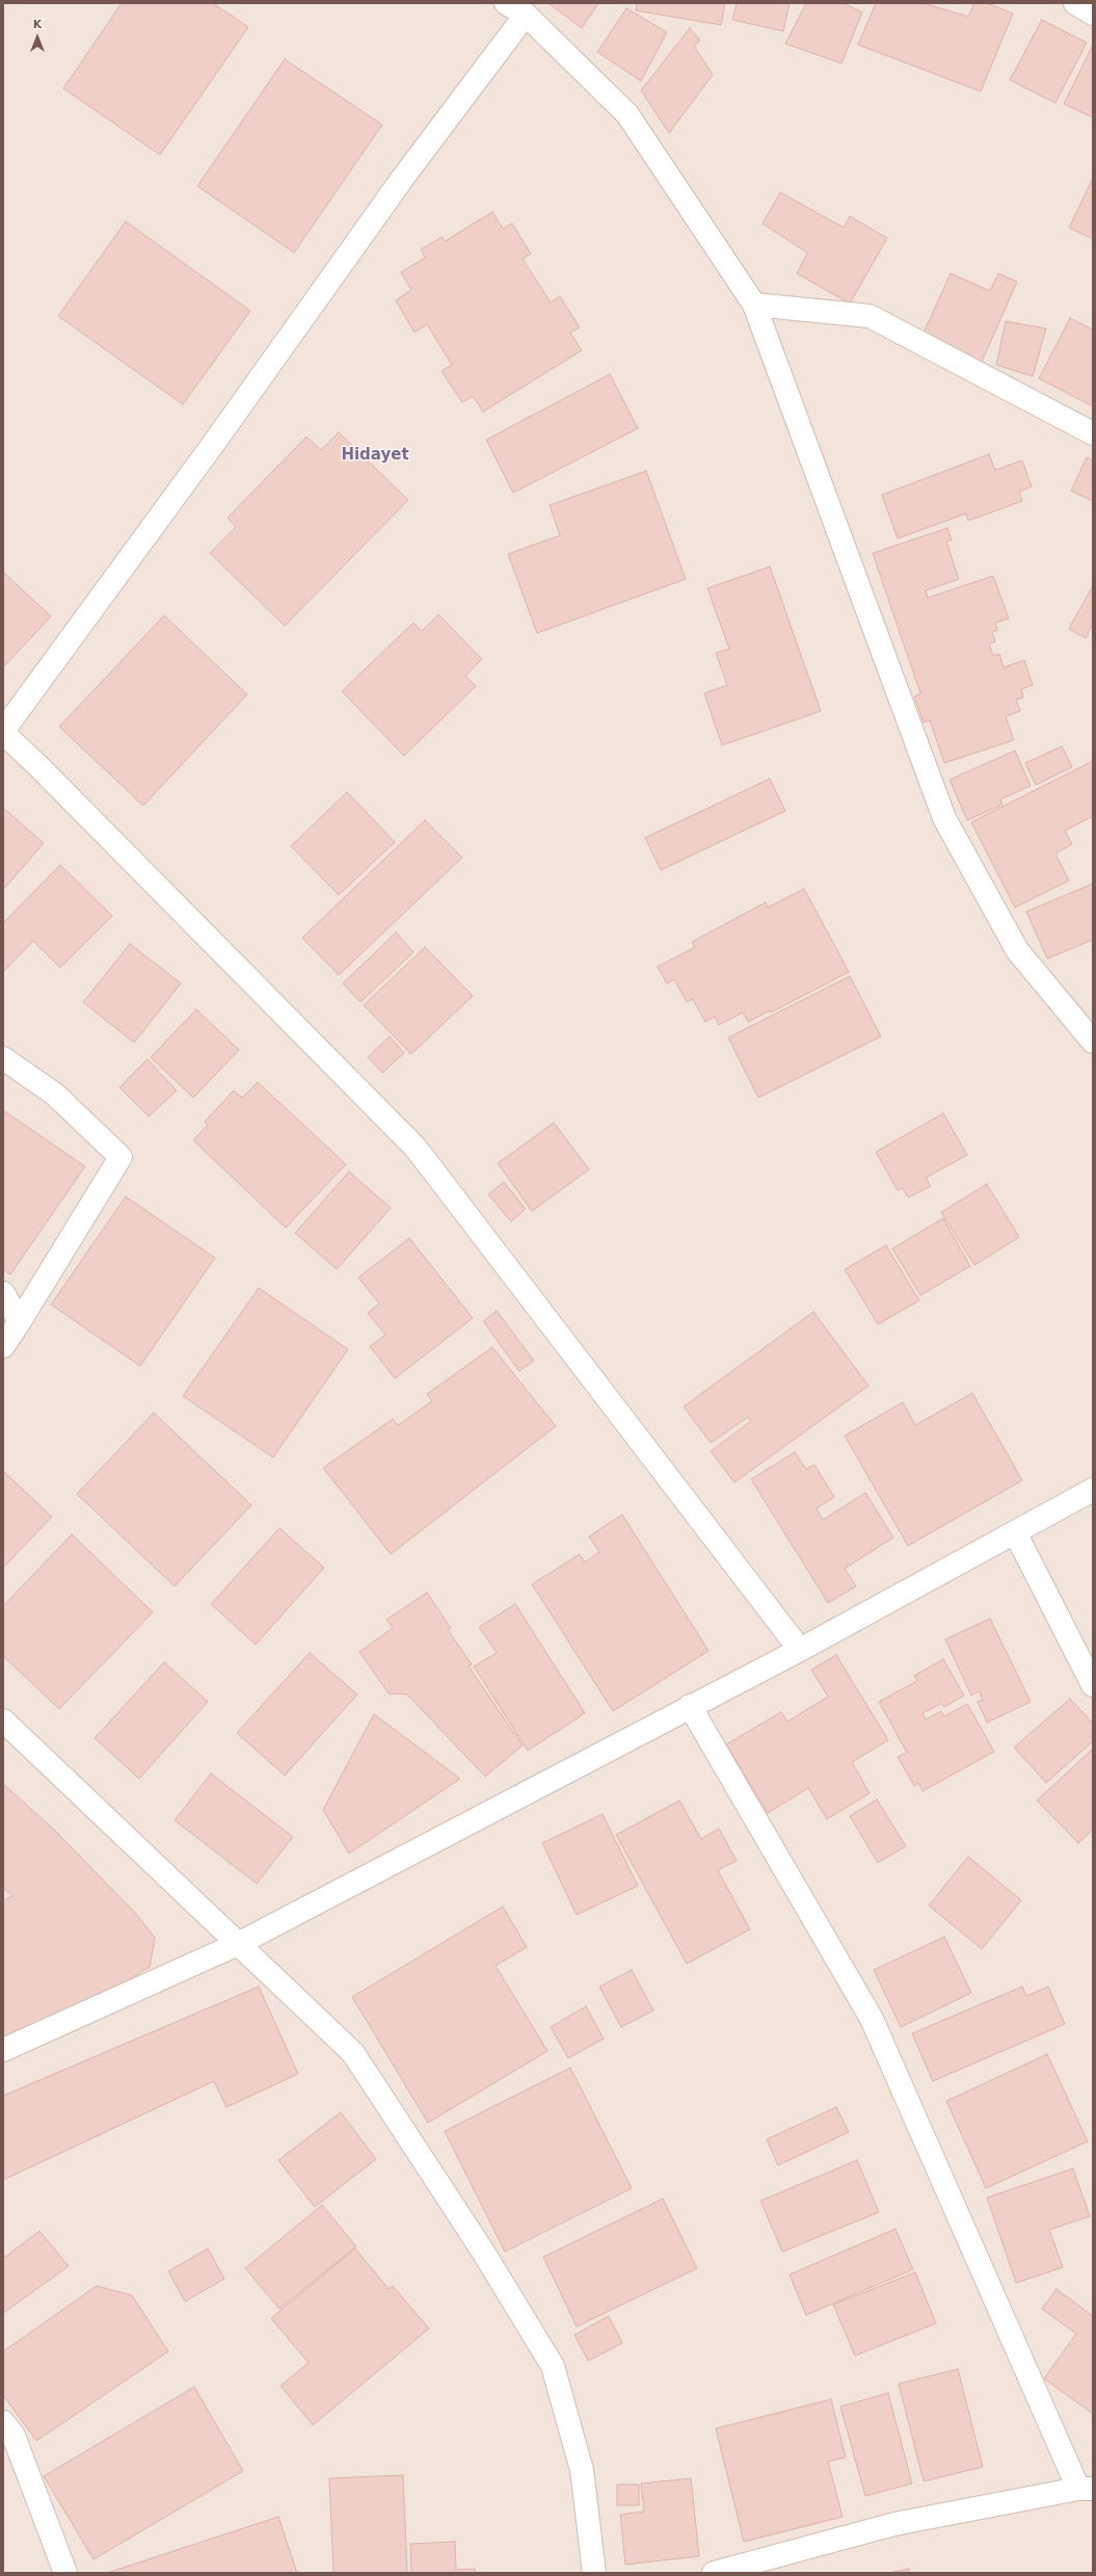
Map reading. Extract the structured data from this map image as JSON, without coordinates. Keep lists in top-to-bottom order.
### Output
{
  "districts": ["Hidayet"],
  "north": "top"
}
